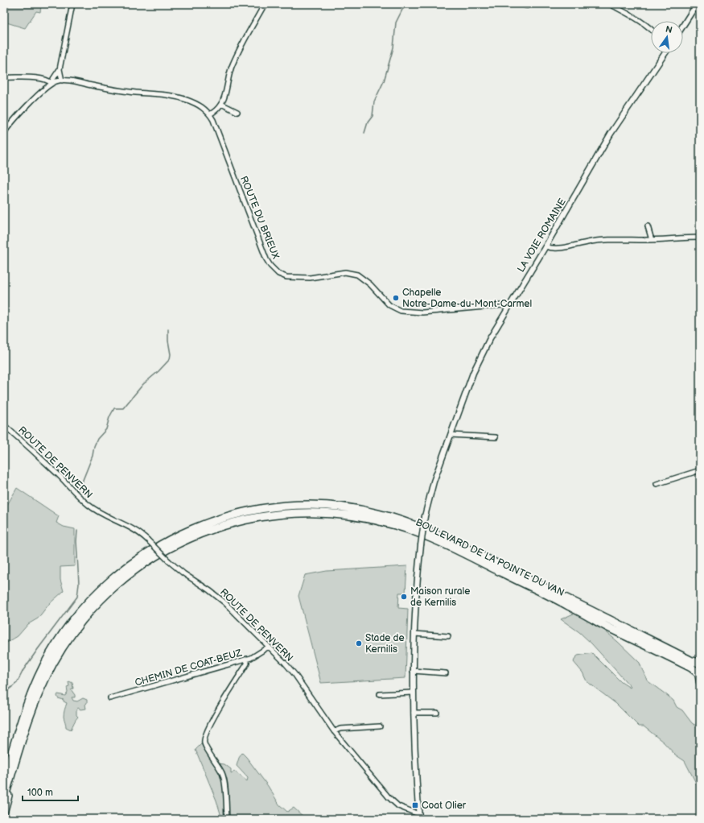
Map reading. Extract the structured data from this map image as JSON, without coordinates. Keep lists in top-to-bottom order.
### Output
{
  "streets": {
    "highway": ["BOULEVARD DE LA POINTE DU VAN"],
    "street": [
      "ROUTE DU BRIEUX",
      "LA VOIE ROMAINE",
      "ROUTE DE PENVERN",
      "CHEMIN DE COAT-BEUZ"
    ]
  },
  "crossings": [
    ["ROUTE DU BRIEUX", "LA VOIE ROMAINE"],
    ["ROUTE DE PENVERN", "CHEMIN DE COAT-BEUZ"]
  ],
  "places": {
    "other": ["Chapelle Notre-Dame-du-Mont-Carmel", "Maison rurale de Kernilis", "Stade de Kernilis"],
    "transit": ["Coat Olier"]
  },
  "scale_bar": "100 m",
  "north": "top"
}
